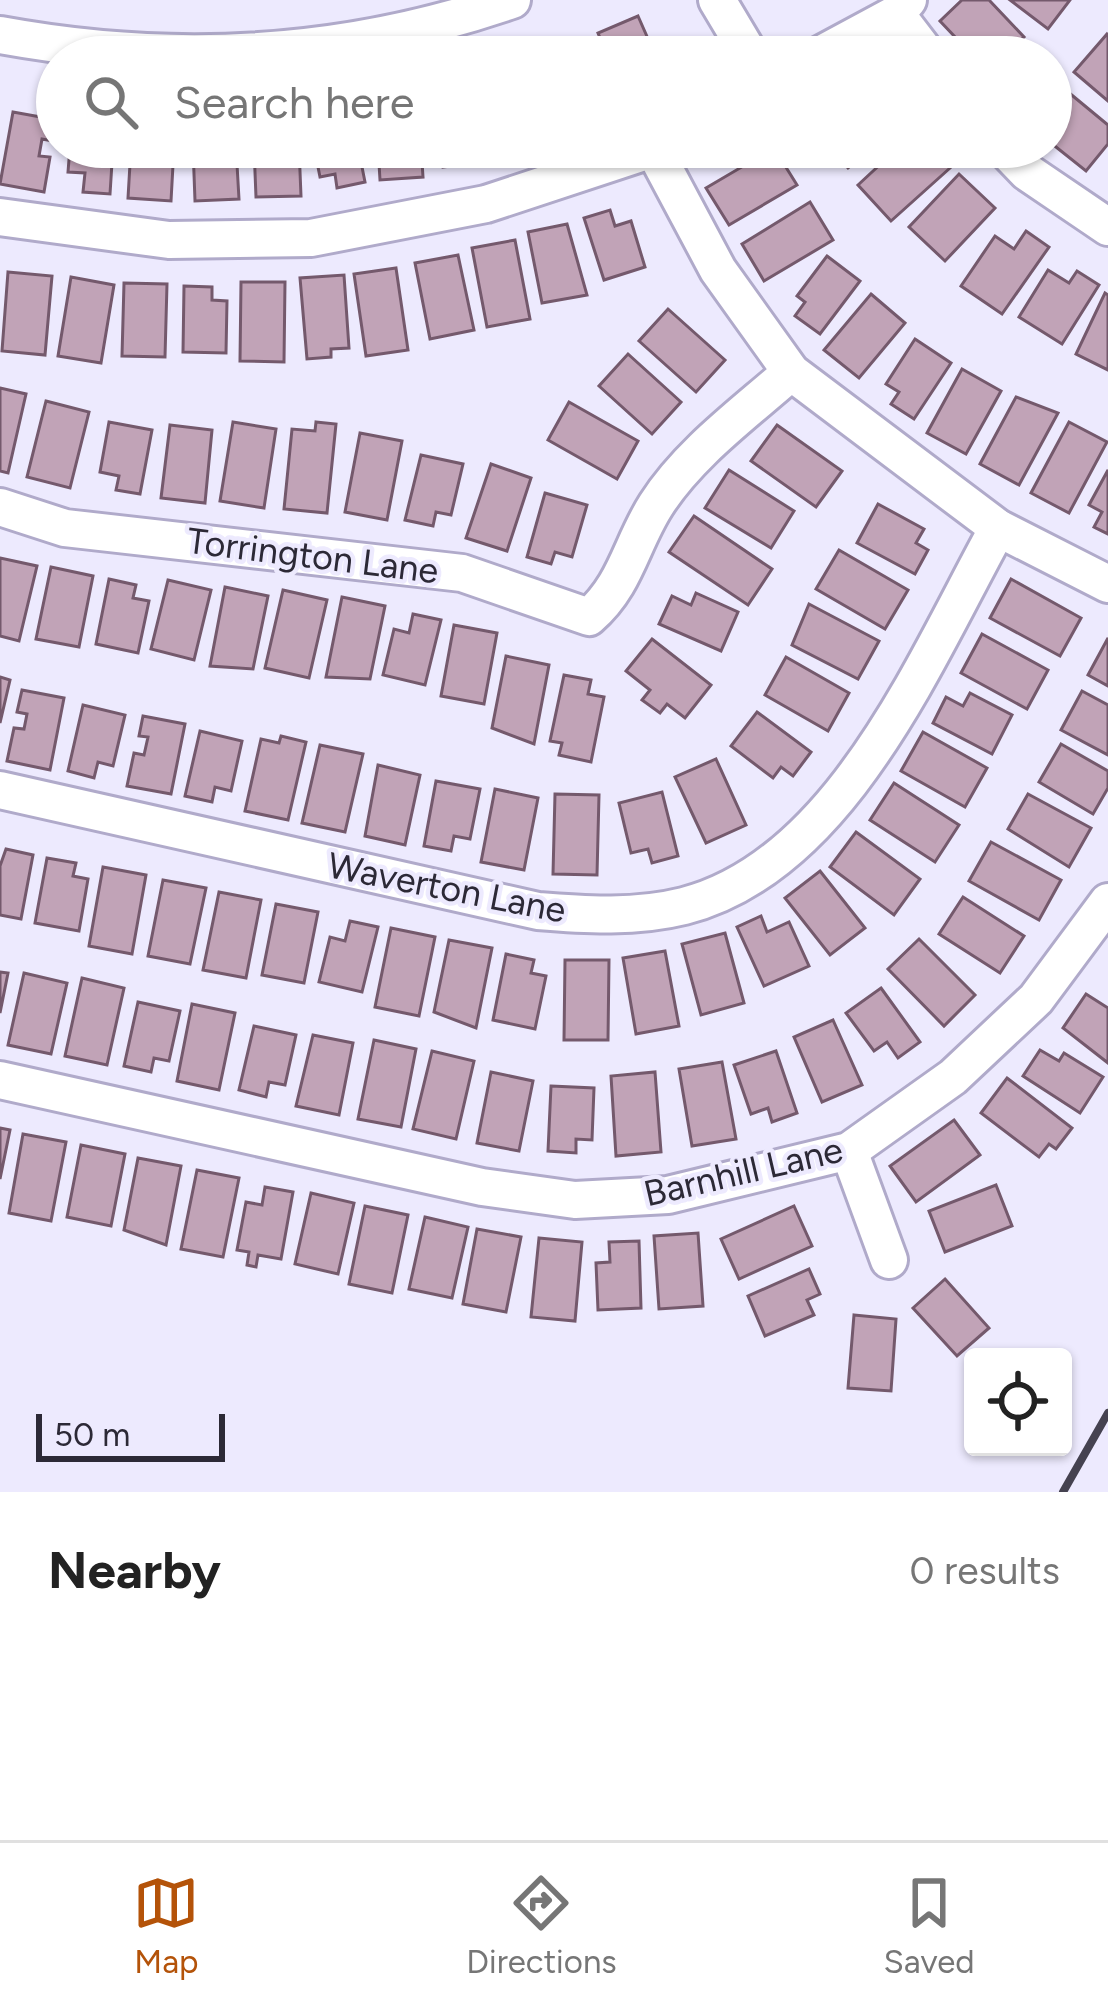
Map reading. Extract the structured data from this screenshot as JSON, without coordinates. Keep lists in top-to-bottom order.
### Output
{
  "streets": {
    "street": ["Torrington Lane", "Waverton Lane", "Barnhill Lane"]
  },
  "scale_bar": "50 m",
  "page": {
    "search": "Search here",
    "scale": "50 m",
    "heading": ["Nearby", "0 results"],
    "nav": ["Map", "Directions", "Saved"]
  }
}
